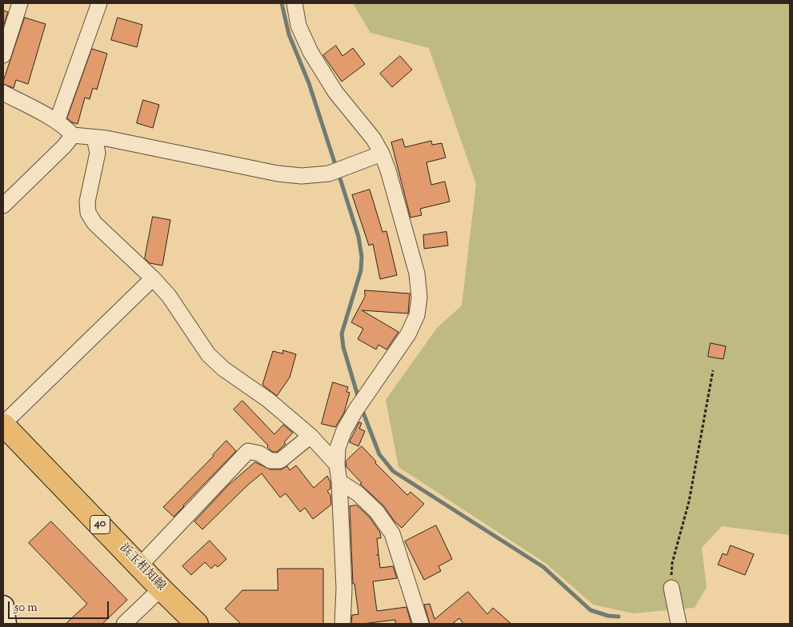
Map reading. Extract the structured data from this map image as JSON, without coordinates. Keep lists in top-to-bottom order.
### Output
{
  "streets": {
    "main road": ["40", "浜玉相知線"]
  },
  "scale_bar": "50 m"
}
